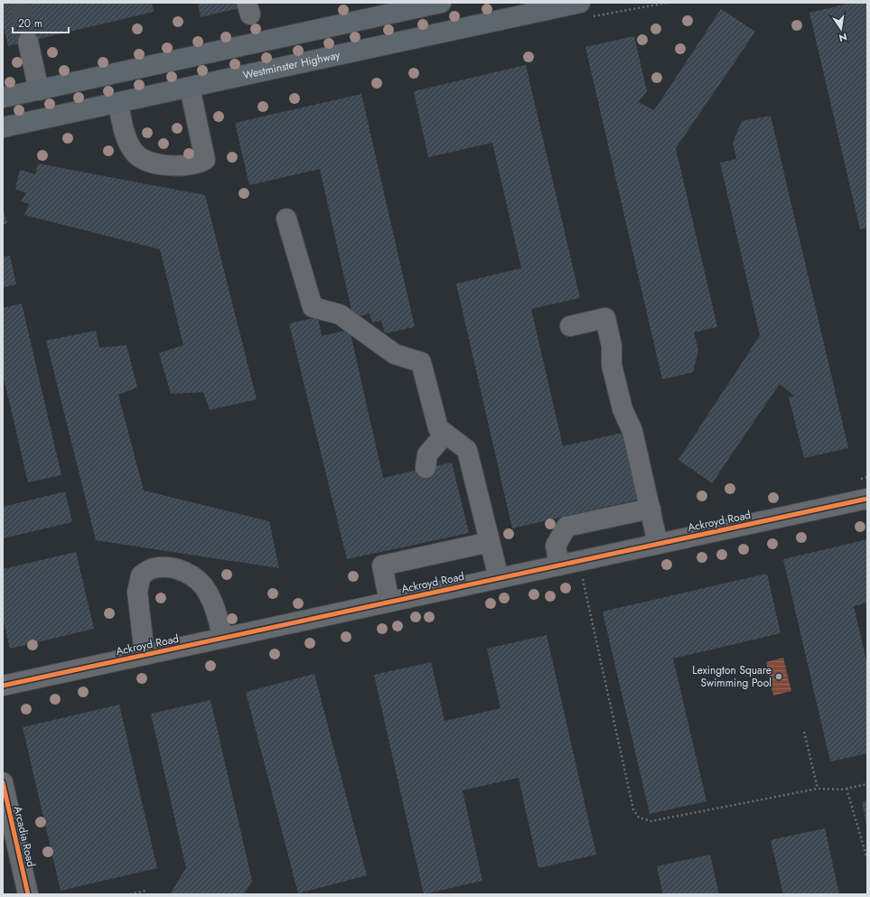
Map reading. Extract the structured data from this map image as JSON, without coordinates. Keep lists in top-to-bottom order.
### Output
{
  "streets": {
    "main road": ["Westminster Highway"],
    "street": ["Ackroyd Road", "Arcadia Road"]
  },
  "places": ["Lexington Square Swimming Pool"],
  "scale_bar": "20 m",
  "north": "bottom"
}
